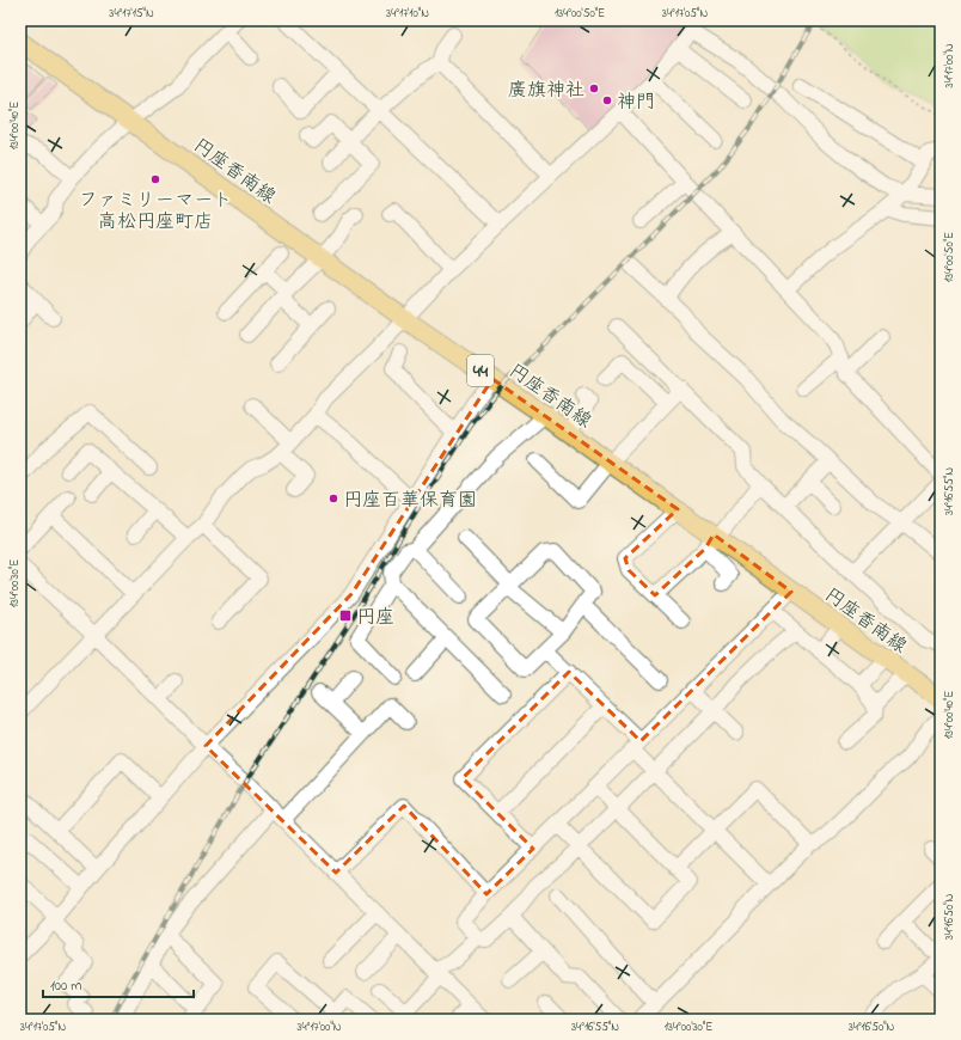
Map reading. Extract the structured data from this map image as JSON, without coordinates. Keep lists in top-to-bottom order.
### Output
{
  "streets": {
    "main road": ["円座香南線", "44"]
  },
  "places": {
    "other": [
      "廣旗神社",
      "神門",
      "ファミリーマート 高松円座町店",
      "円座百華保育園"
    ],
    "transit": ["円座"]
  },
  "scale_bar": "100 m",
  "coordinates": [
    "34°17'15\"N",
    "34°17'10\"N",
    "134°00'50\"E",
    "34°17'05\"N",
    "34°17'00\"N",
    "134°00'40\"E",
    "34°16'55\"N",
    "134°00'30\"E",
    "34°16'50\"N"
  ]
}
